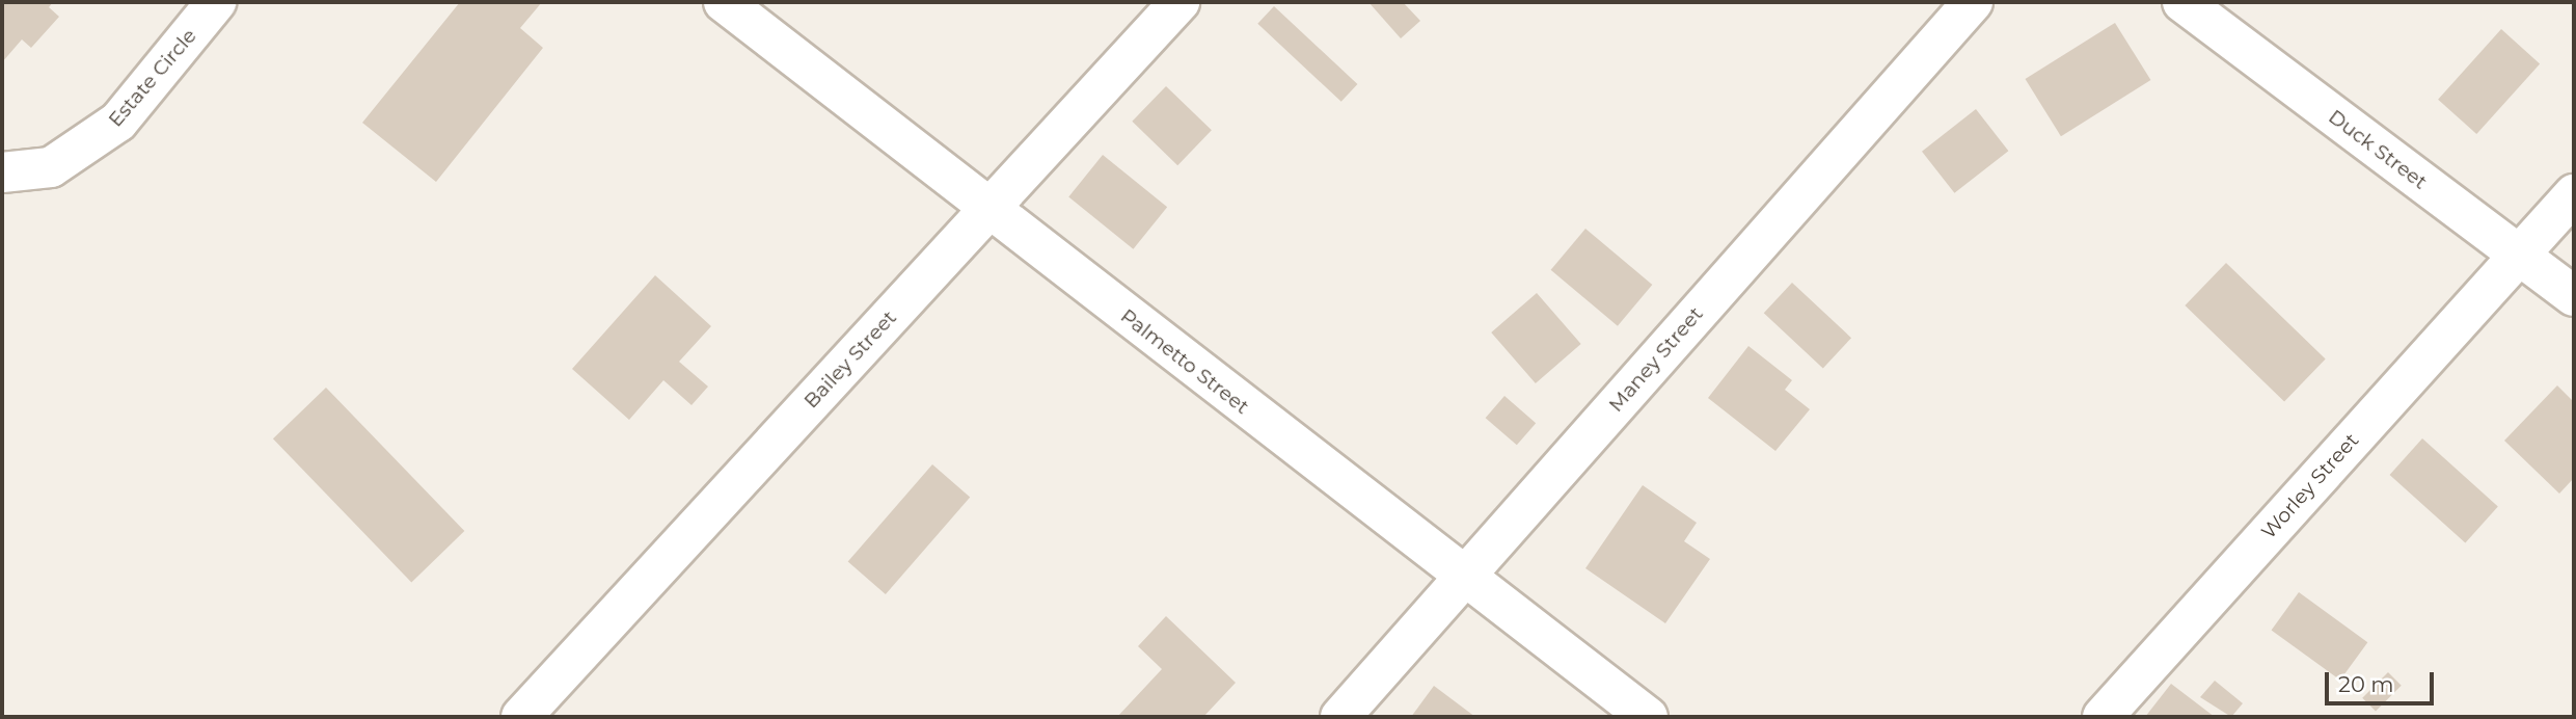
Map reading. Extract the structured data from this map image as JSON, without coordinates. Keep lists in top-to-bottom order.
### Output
{
  "streets": {
    "street": [
      "Estate Circle",
      "Duck Street",
      "Bailey Street",
      "Maney Street",
      "Palmetto Street",
      "Worley Street"
    ]
  },
  "crossings": [
    ["Duck Street", "Worley Street"],
    ["Bailey Street", "Palmetto Street"],
    ["Maney Street", "Palmetto Street"]
  ],
  "scale_bar": "20 m"
}
